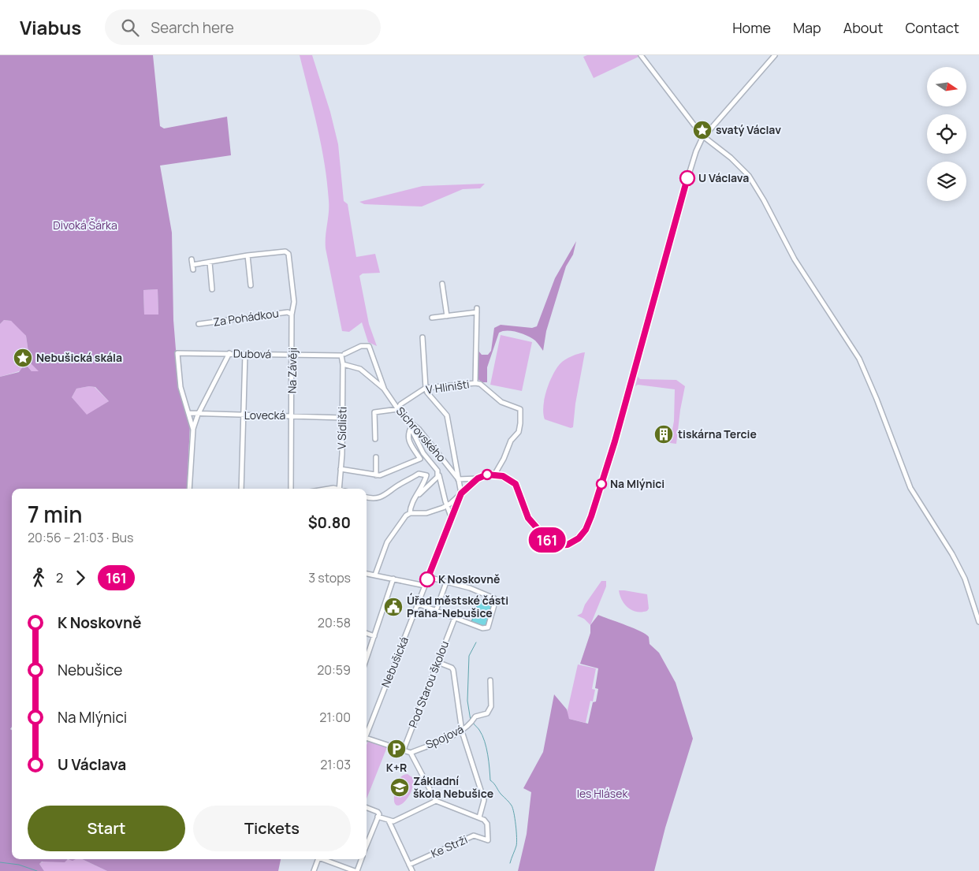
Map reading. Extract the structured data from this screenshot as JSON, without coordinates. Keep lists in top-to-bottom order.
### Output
{
  "streets": {
    "street": [
      "Za Pohádkou",
      "Dubová",
      "Na Závěji",
      "V Hliništi",
      "Lovecká",
      "V Sídlišti",
      "Sichrovského",
      "Nebušická",
      "Pod Starou školou",
      "Spojová",
      "Ke Strži"
    ]
  },
  "crossings": [
    ["Za Pohádkou", "Na Závěji"],
    ["Dubová", "Na Závěji"],
    ["Dubová", "Lovecká"],
    ["Dubová", "V Sídlišti"],
    ["Dubová", "Sichrovského"],
    ["Na Závěji", "Lovecká"],
    ["V Hliništi", "Sichrovského"],
    ["Lovecká", "V Sídlišti"],
    ["V Sídlišti", "Sichrovského"]
  ],
  "parks": ["Divoká Šárka", "les Hlásek"],
  "places": {
    "place": ["svatý Václav", "Nebušická skála"],
    "other": ["U Václava", "Na Mlýnici", "K Noskovně"],
    "building": ["tiskárna Tercie"],
    "public building": ["Úřad městské části Praha-Nebušice"],
    "parking": ["K+R"],
    "school or university": ["Základní škola Nebušice"]
  },
  "lines": ["bus line 161"],
  "north": "right",
  "page": {
    "header": "Viabus",
    "search": "Search here",
    "nav": [
      "Home",
      "Map",
      "About",
      "Contact"
    ],
    "on_map": "161",
    "heading": ["7 min", "20:56 – 21:03 · Bus", "$0.80"],
    "legs": ["2", "161", "3 stops"],
    "list": [
      {
        "name": "K Noskovně",
        "value": "20:58"
      },
      {
        "name": "Nebušice",
        "value": "20:59"
      },
      {
        "name": "Na Mlýnici",
        "value": "21:00"
      },
      {
        "name": "U Václava",
        "value": "21:03"
      }
    ],
    "buttons": ["Start", "Tickets"]
  }
}
